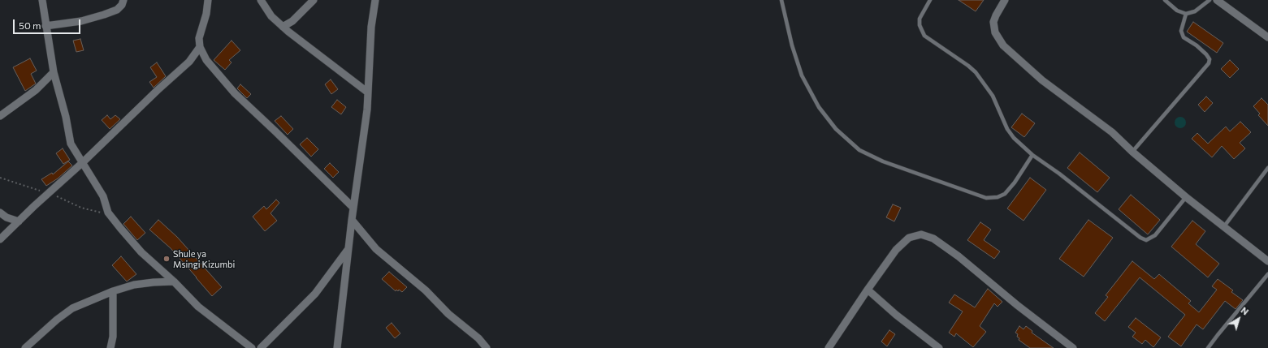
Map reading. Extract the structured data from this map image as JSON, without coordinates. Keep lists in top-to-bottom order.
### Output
{
  "places": ["Shule ya Msingi Kizumbi"],
  "scale_bar": "50 m",
  "north": "top right"
}
